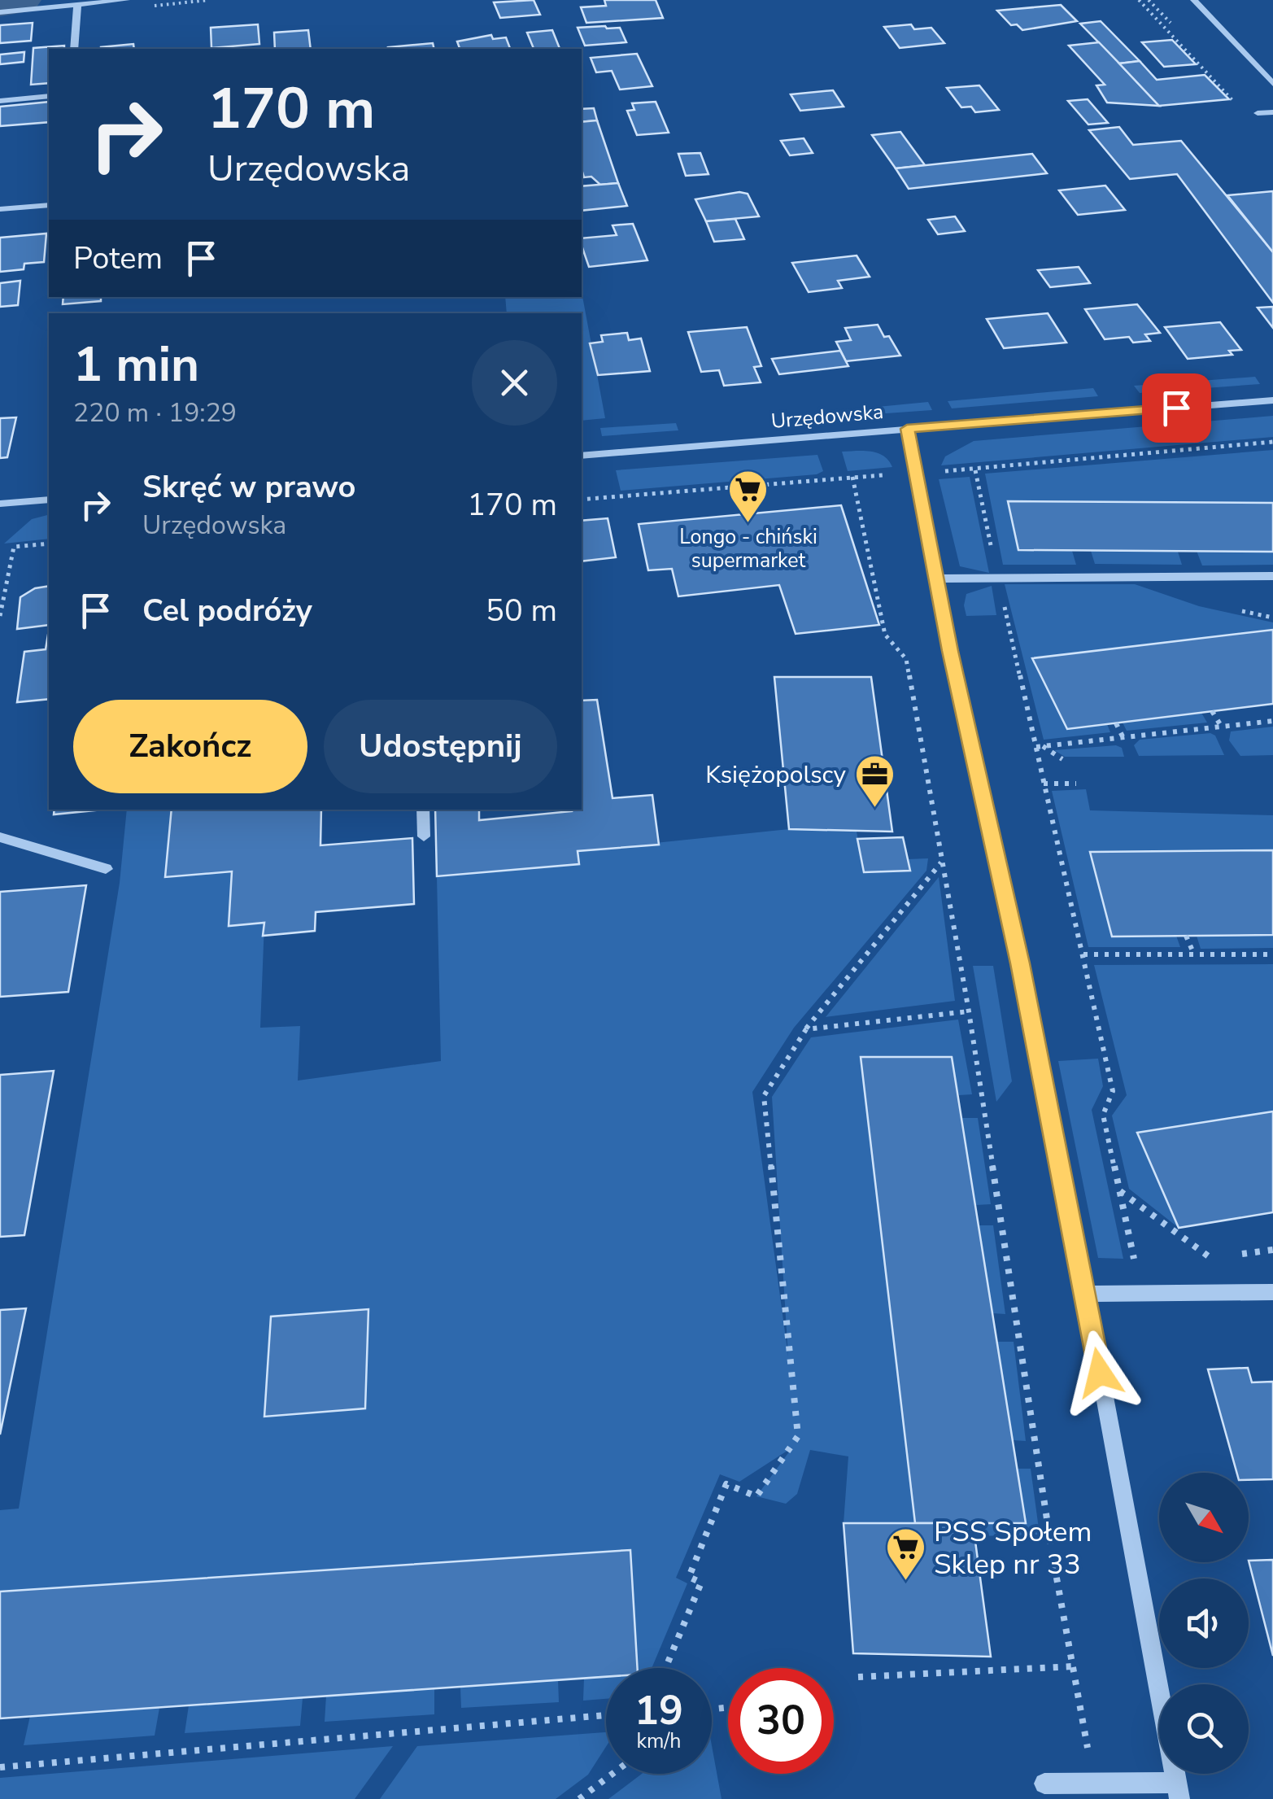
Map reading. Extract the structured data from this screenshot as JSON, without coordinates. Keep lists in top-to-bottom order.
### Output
{
  "streets": {
    "street": ["Urzędowska"]
  },
  "places": {
    "supermarket": ["Longo - chiński supermarket", "PSS Społem Sklep nr 33"],
    "office": ["Księżopolscy"]
  },
  "north": "bottom right",
  "page": {
    "turn": ["170 m", "Urzędowska"],
    "then": "Potem",
    "heading": ["1 min", "220 m · 19:29"],
    "list": [
      {
        "name": "Skręć w prawo",
        "note": "Urzędowska",
        "value": "170 m"
      },
      {
        "name": "Cel podróży",
        "value": "50 m"
      }
    ],
    "buttons": ["Zakończ", "Udostępnij"],
    "speed": "19 km/h",
    "limit": "30"
  }
}
